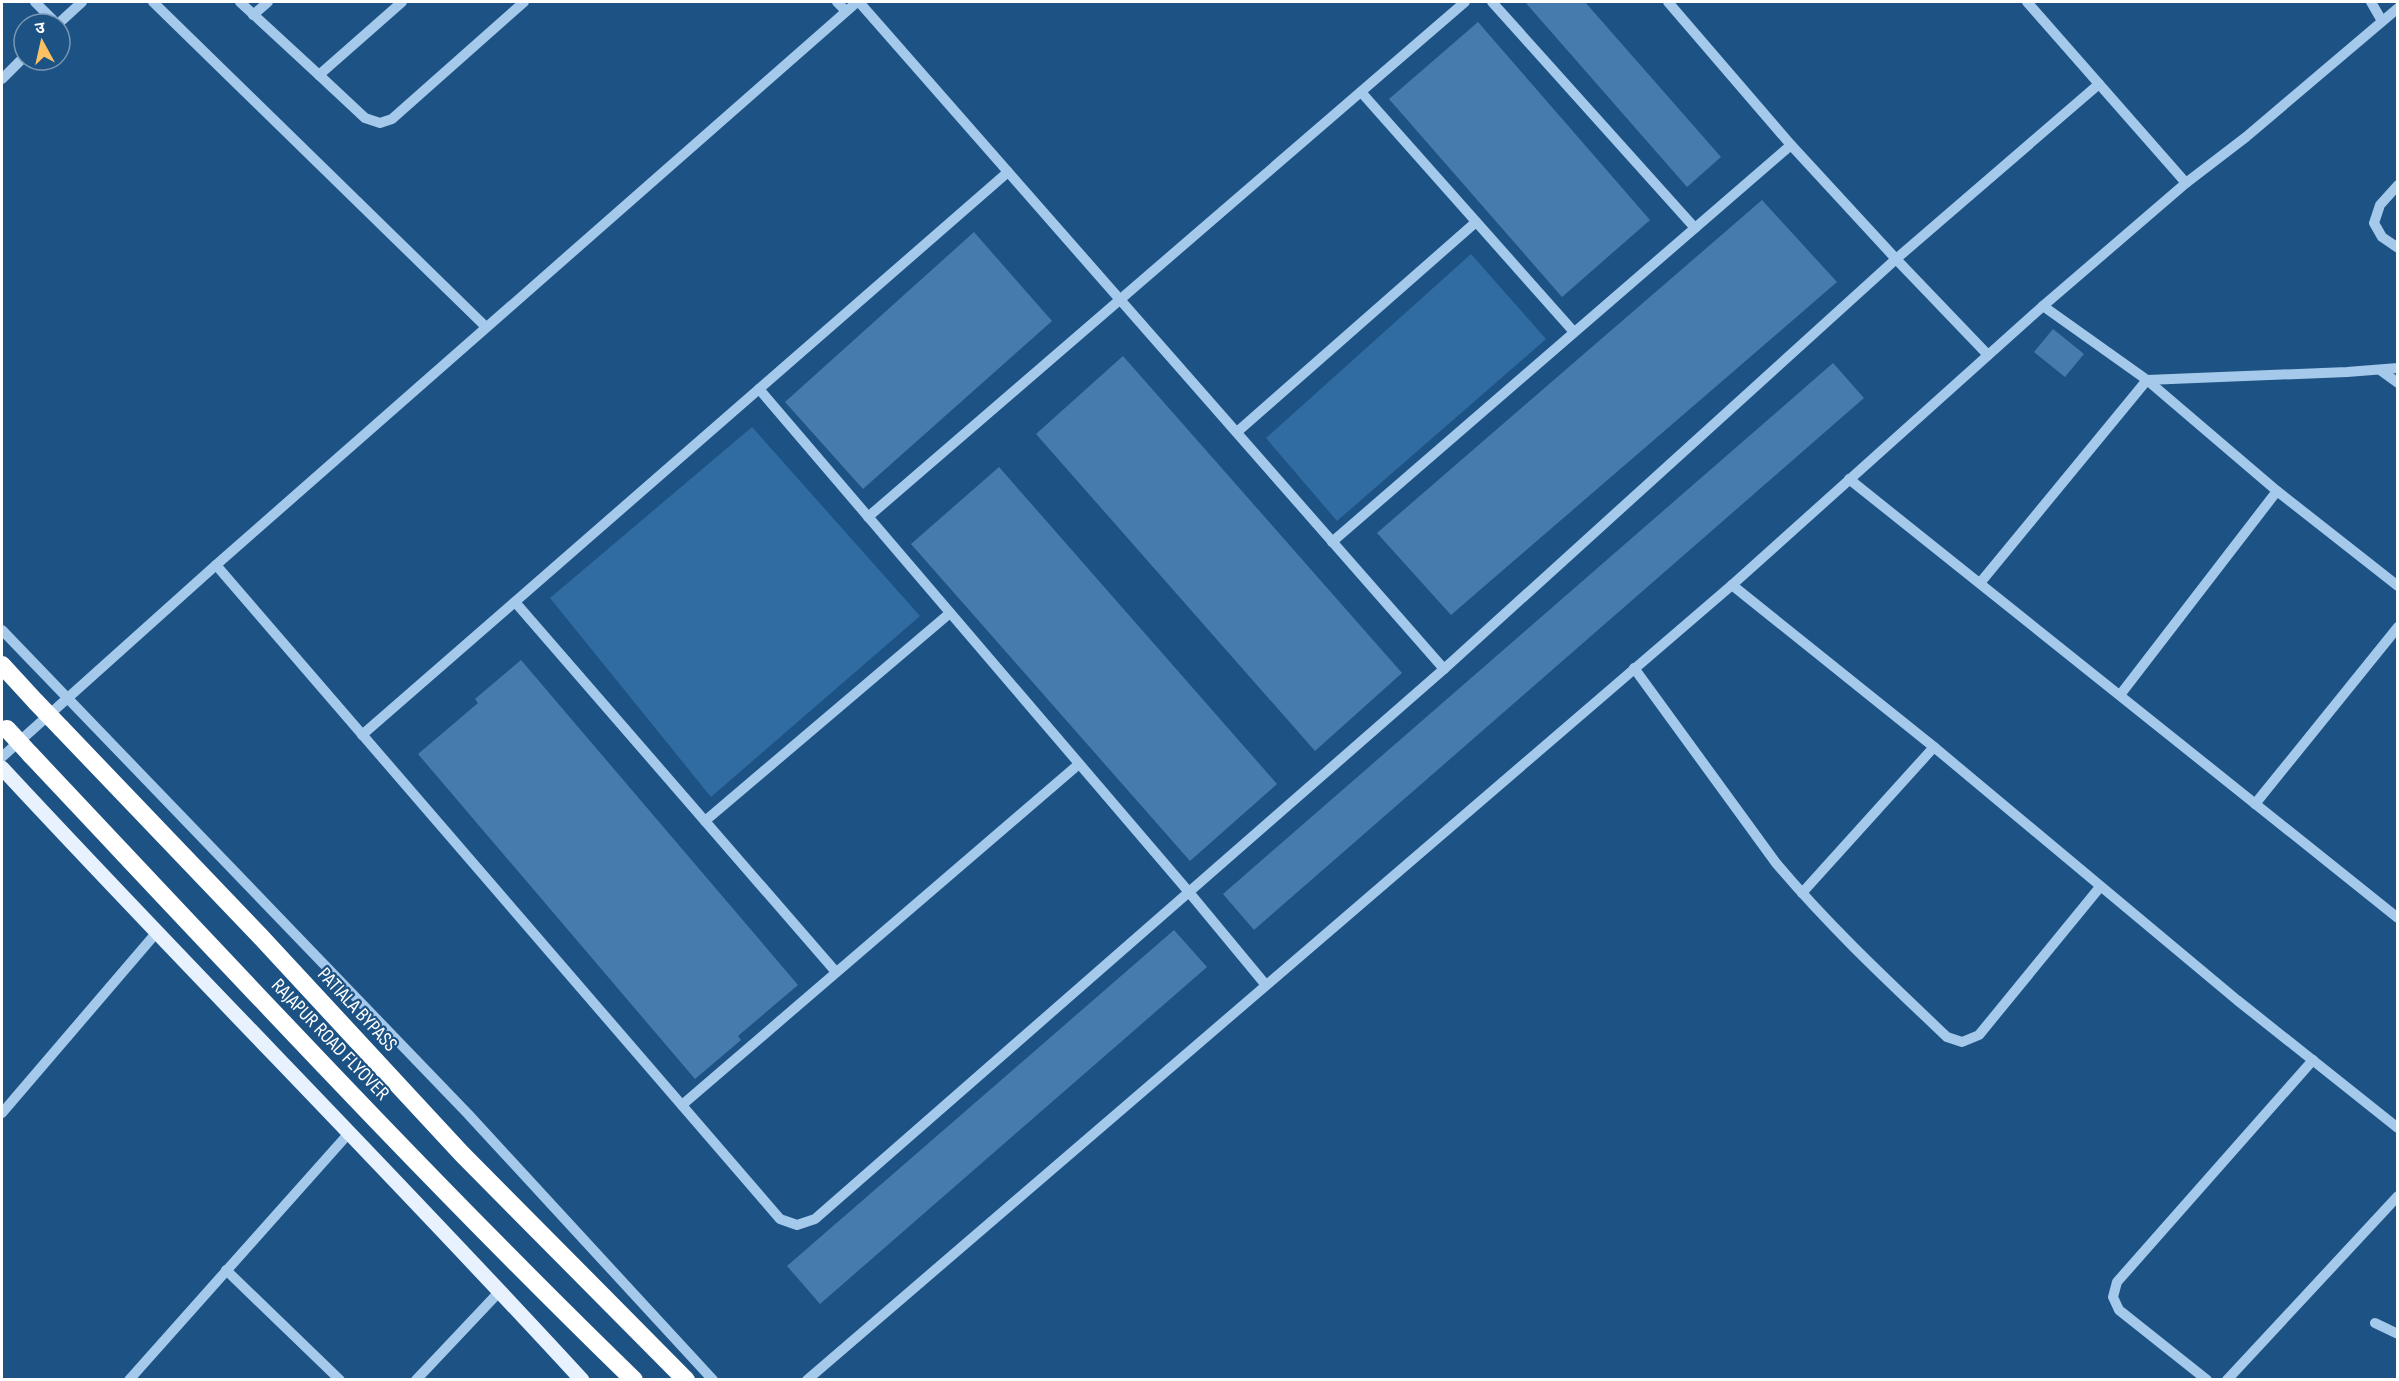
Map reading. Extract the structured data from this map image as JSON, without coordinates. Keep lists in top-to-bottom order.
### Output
{
  "streets": {
    "highway": ["PATIALA BYPASS", "RAJAPUR ROAD FLYOVER"]
  },
  "north": "top"
}
